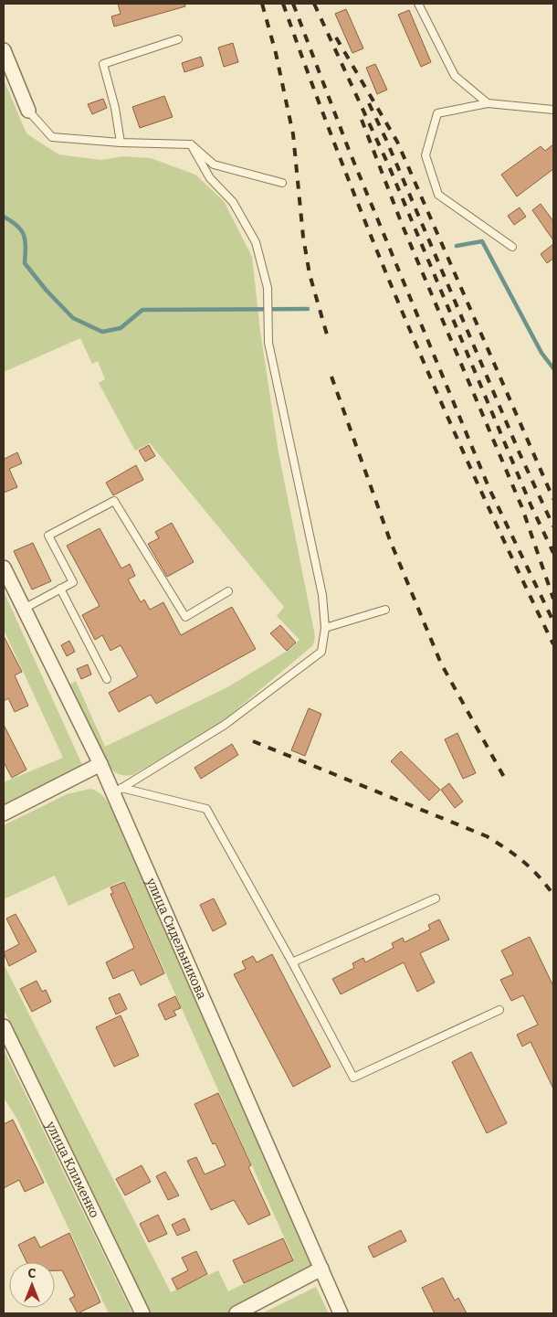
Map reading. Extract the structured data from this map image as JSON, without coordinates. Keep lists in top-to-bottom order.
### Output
{
  "streets": {
    "street": ["улица Сидельникова", "улица Клименко"]
  },
  "north": "top"
}
